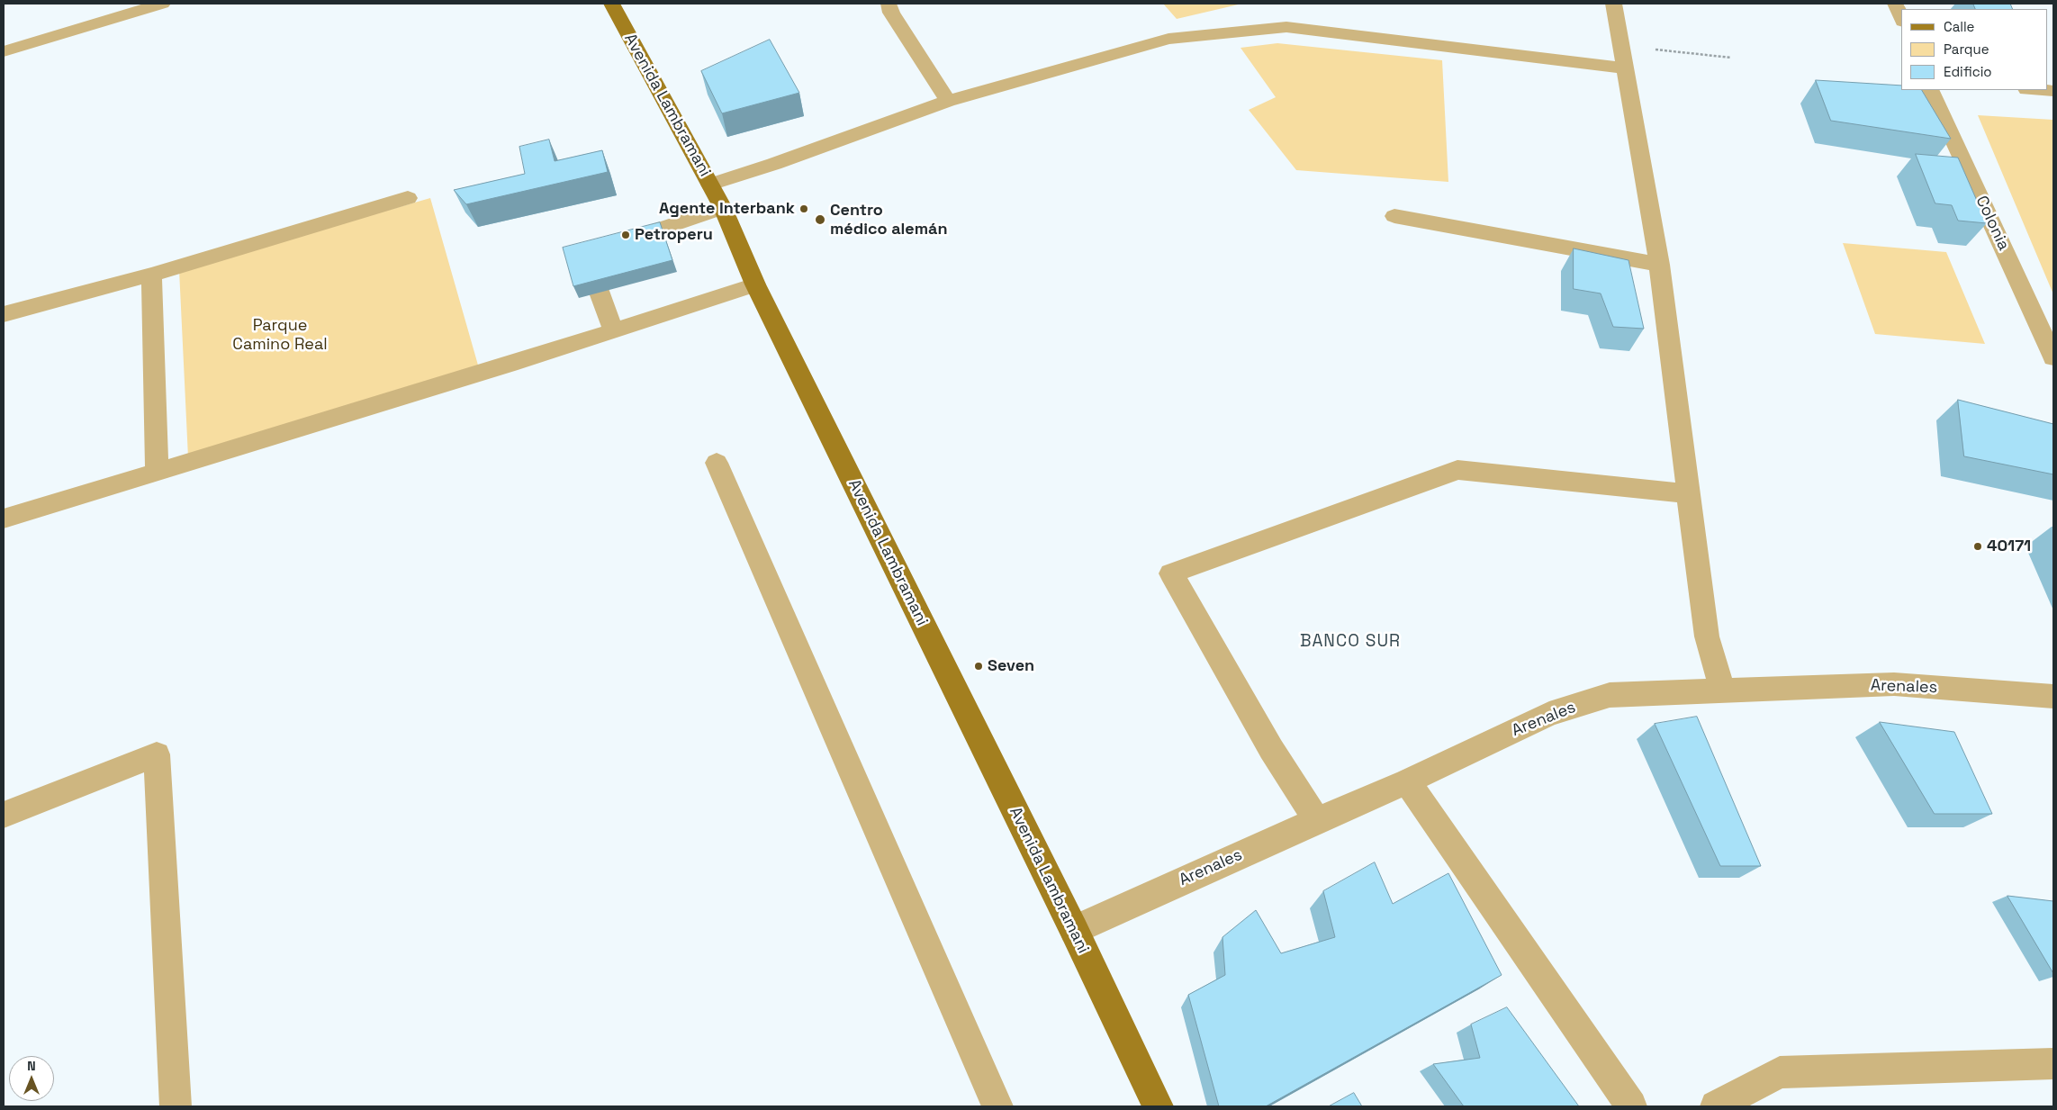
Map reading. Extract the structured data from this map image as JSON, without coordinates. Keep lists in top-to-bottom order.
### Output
{
  "streets": {
    "main road": ["Avenida Lambramani"],
    "street": ["Colonia", "Arenales"]
  },
  "crossings": [
    ["Avenida Lambramani", "Arenales"]
  ],
  "districts": ["BANCO SUR"],
  "parks": ["Parque Camino Real"],
  "places": [
    "Agente Interbank",
    "Centro médico alemán",
    "Petroperu",
    "40171",
    "Seven"
  ],
  "legend": ["Calle", "Parque", "Edificio"],
  "north": "top"
}
